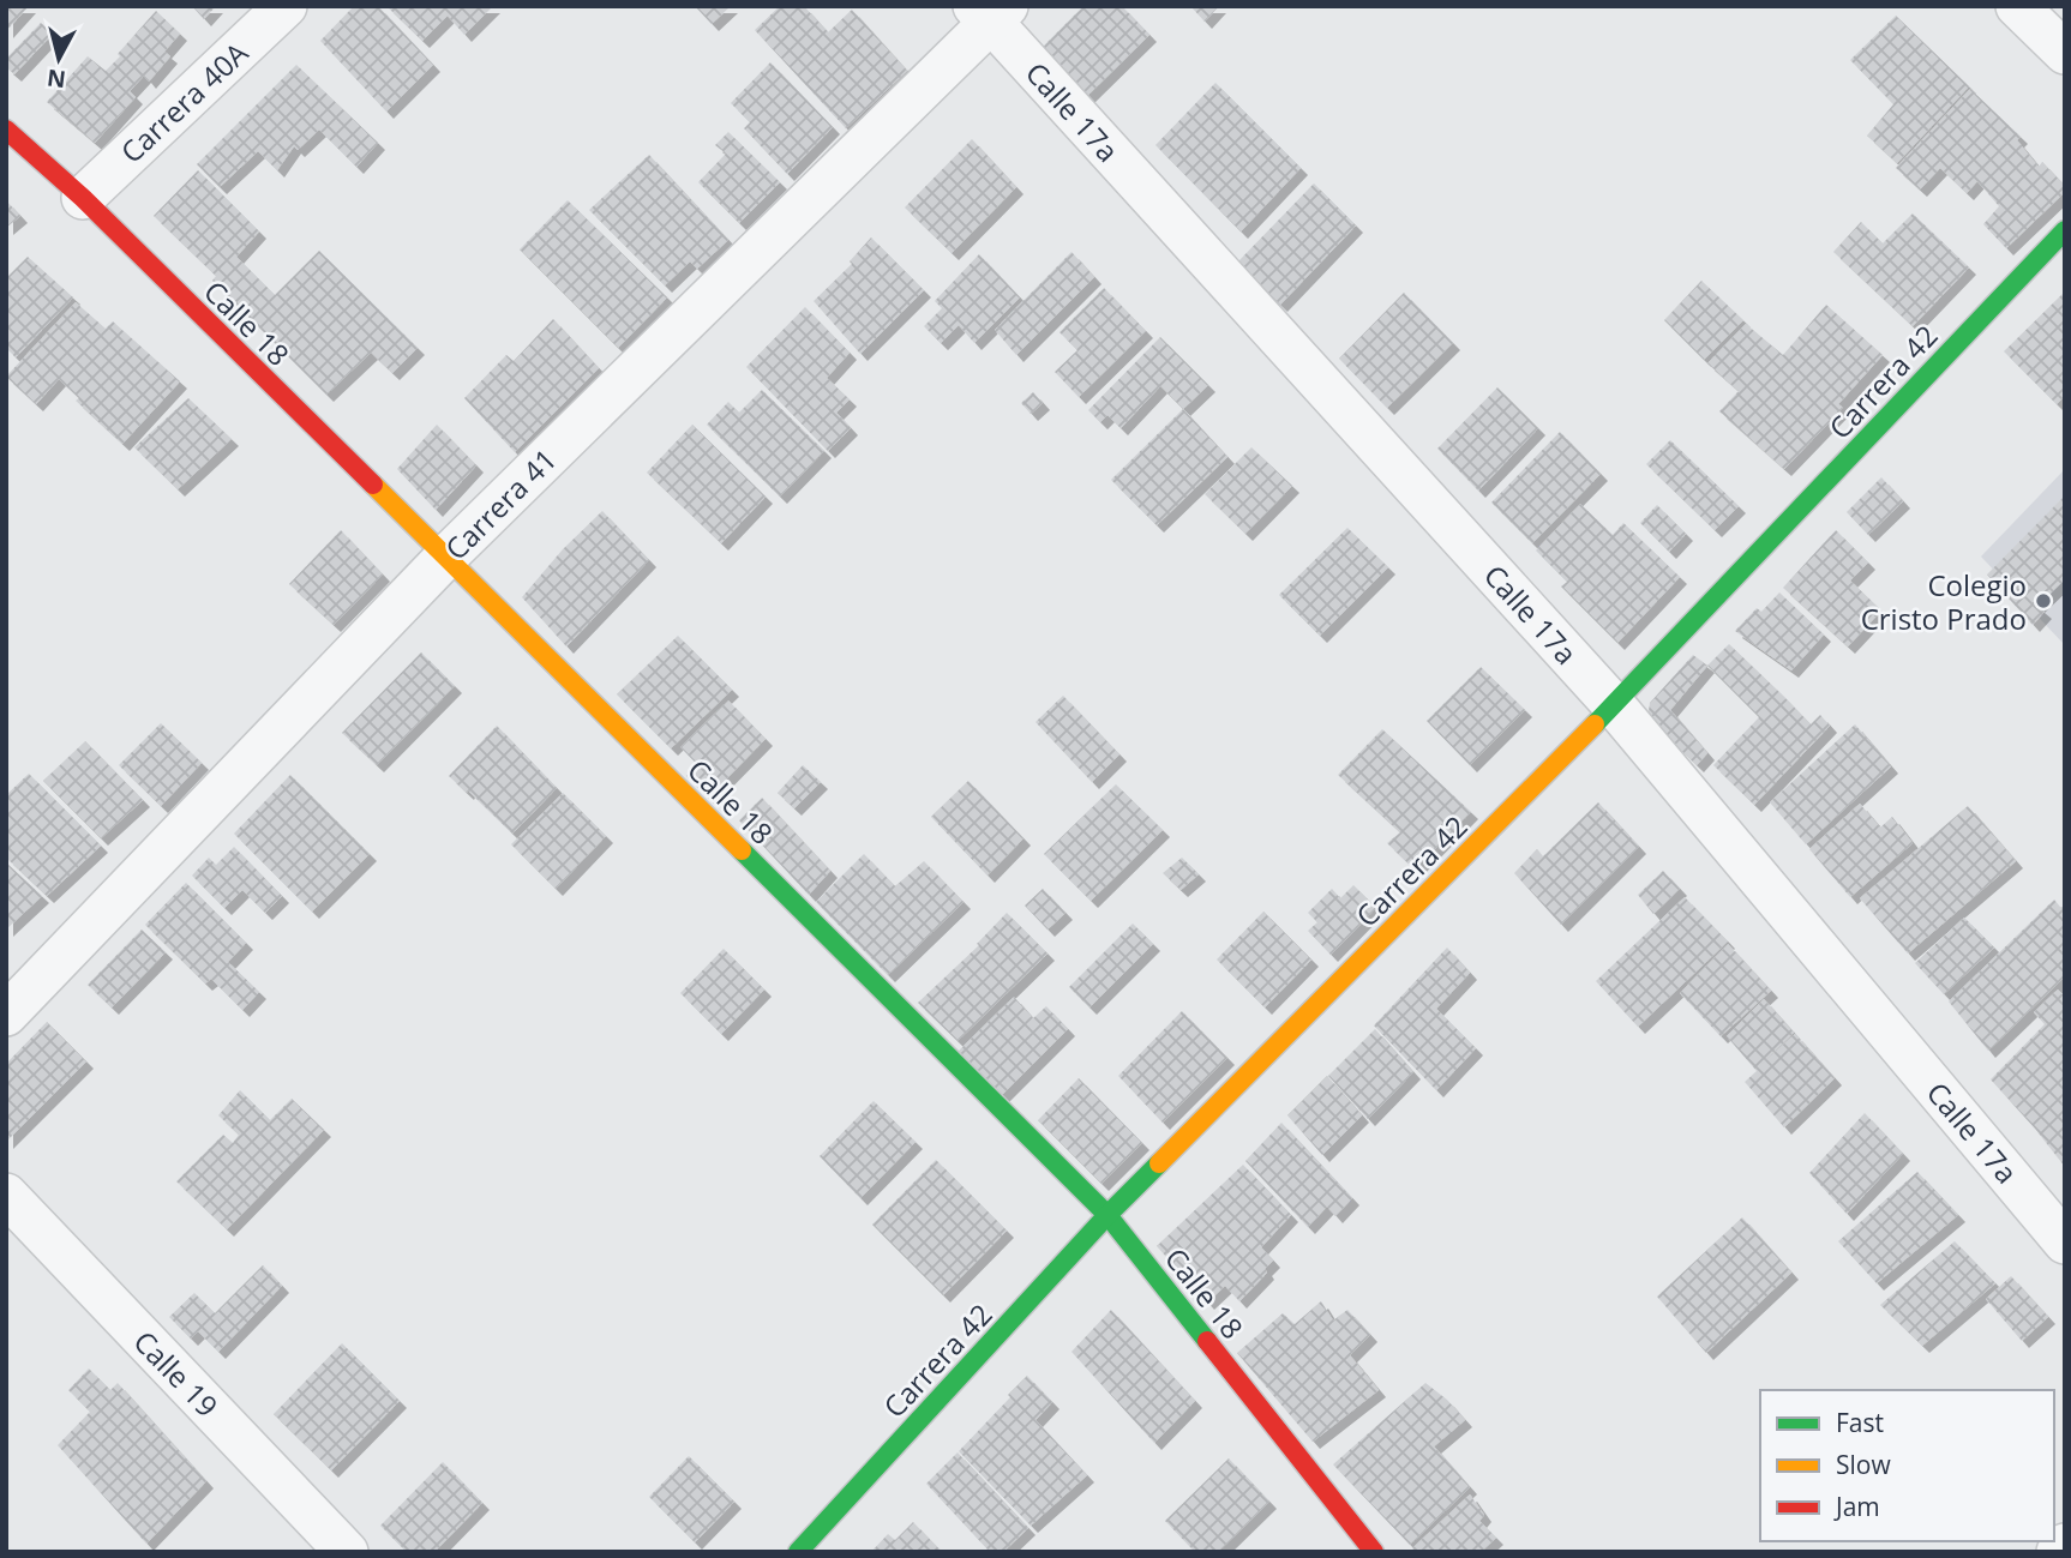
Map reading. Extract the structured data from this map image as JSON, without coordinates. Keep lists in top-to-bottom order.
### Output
{
  "streets": {
    "street": [
      "Carrera 40A",
      "Calle 17a",
      "Calle 18",
      "Carrera 42",
      "Carrera 41",
      "Calle 19"
    ]
  },
  "crossings": [
    ["Carrera 40A", "Calle 18"],
    ["Calle 17a", "Carrera 42"],
    ["Calle 17a", "Carrera 41"],
    ["Calle 18", "Carrera 42"],
    ["Calle 18", "Carrera 41"]
  ],
  "places": ["Colegio Cristo Prado"],
  "legend": ["Fast", "Slow", "Jam"],
  "north": "bottom"
}
